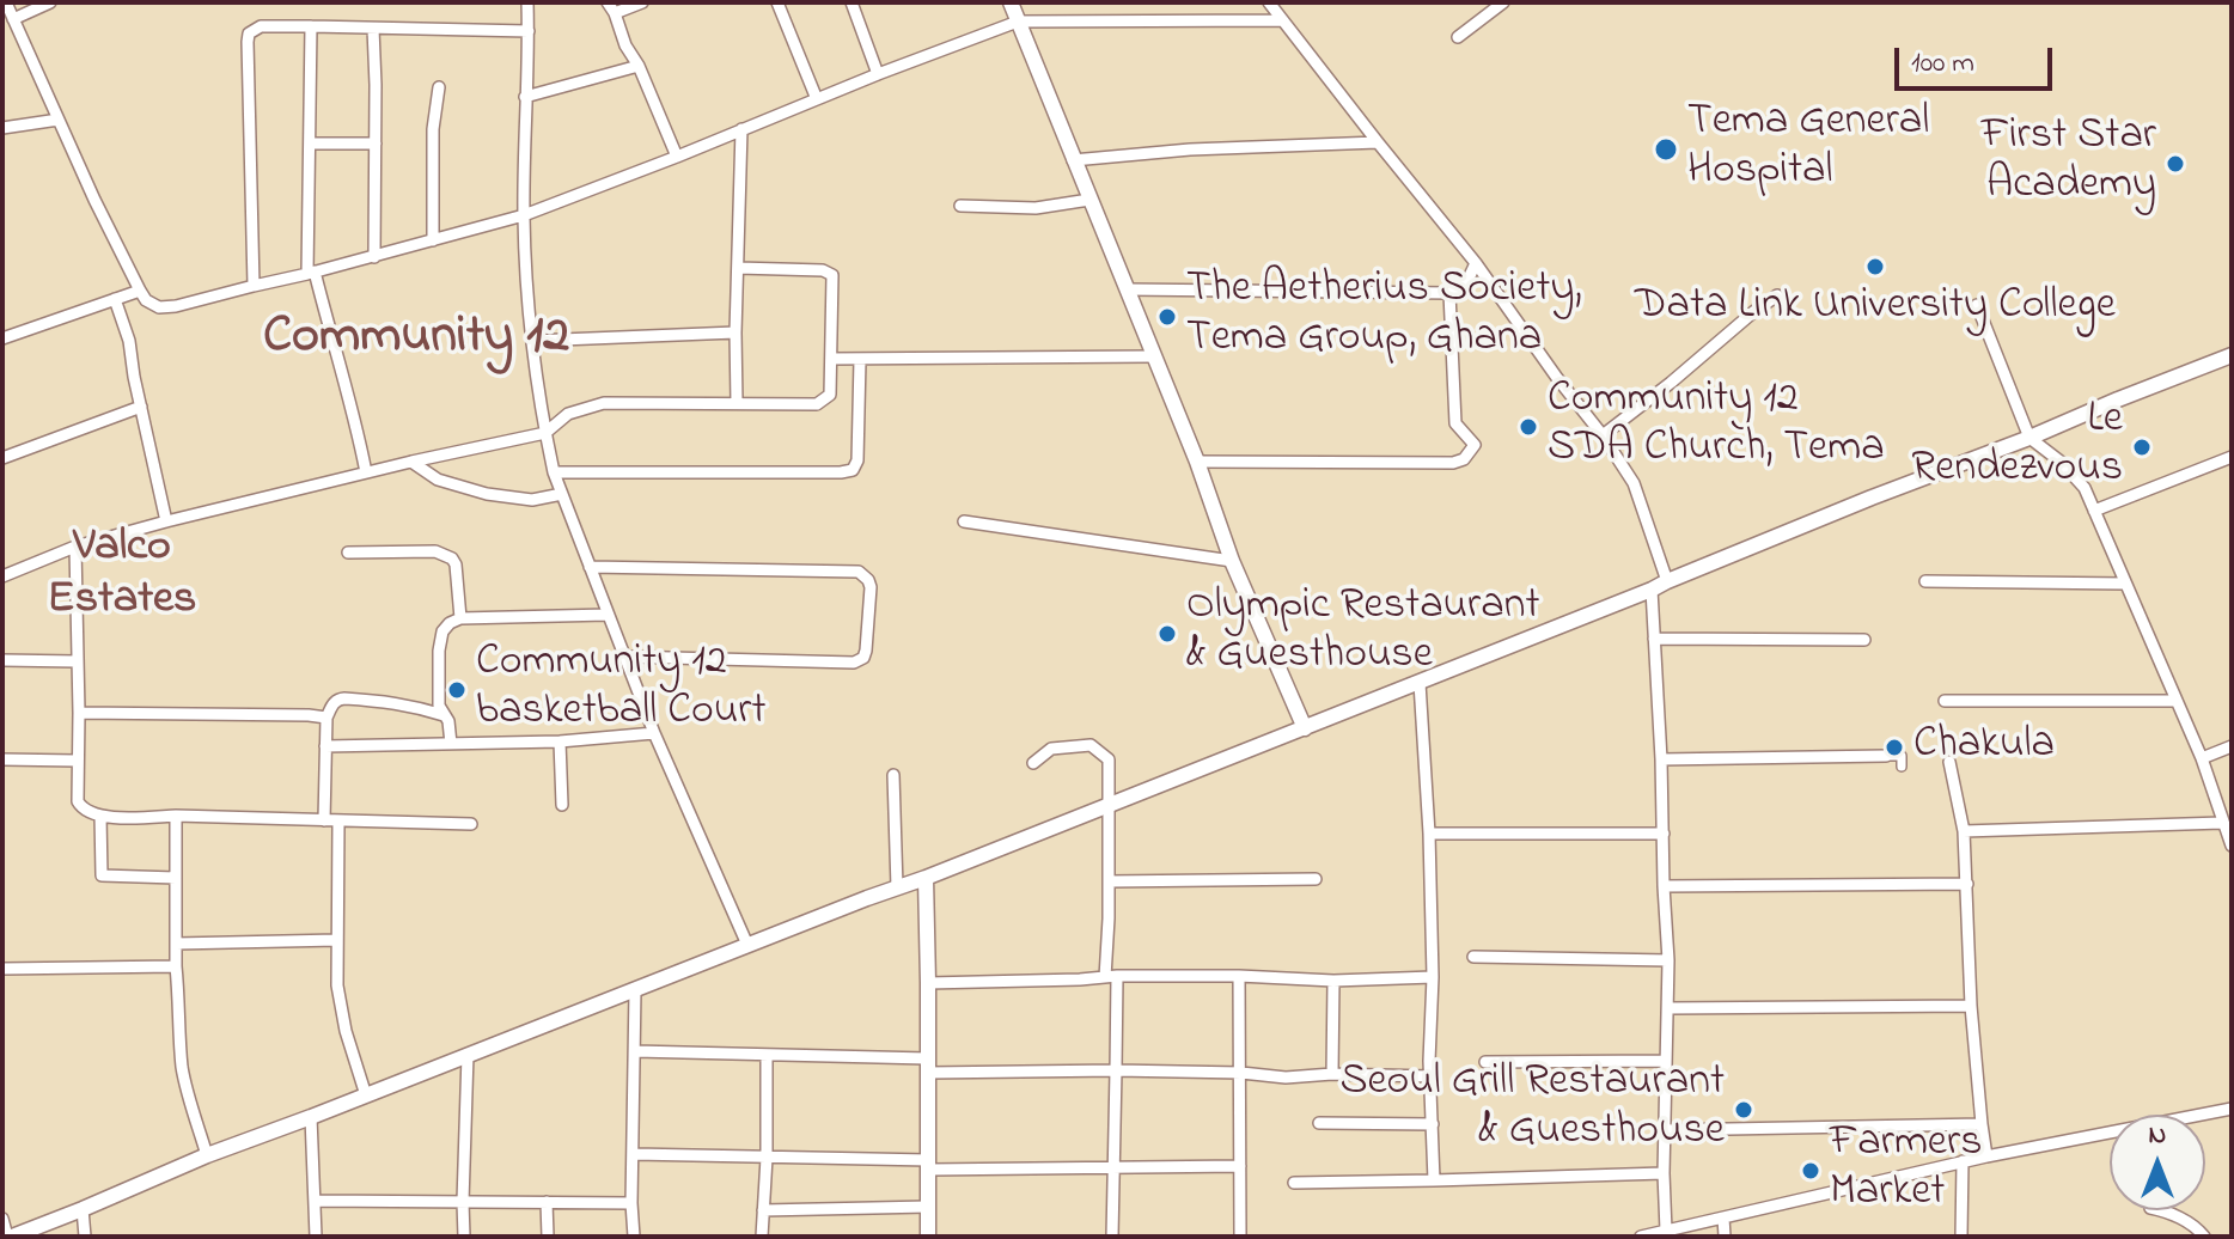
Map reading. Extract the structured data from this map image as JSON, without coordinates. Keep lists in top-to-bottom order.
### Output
{
  "districts": ["Community 12", "Valco Estates"],
  "places": [
    "Tema General Hospital",
    "First Star Academy",
    "Data Link University College",
    "The Aetherius Society, Tema Group, Ghana",
    "Community 12 SDA Church, Tema",
    "Le Rendezvous",
    "Olympic Restaurant & Guesthouse",
    "Community 12 basketball Court",
    "Chakula",
    "Seoul Grill Restaurant & Guesthouse",
    "Farmers Market"
  ],
  "scale_bar": "100 m",
  "north": "top"
}
